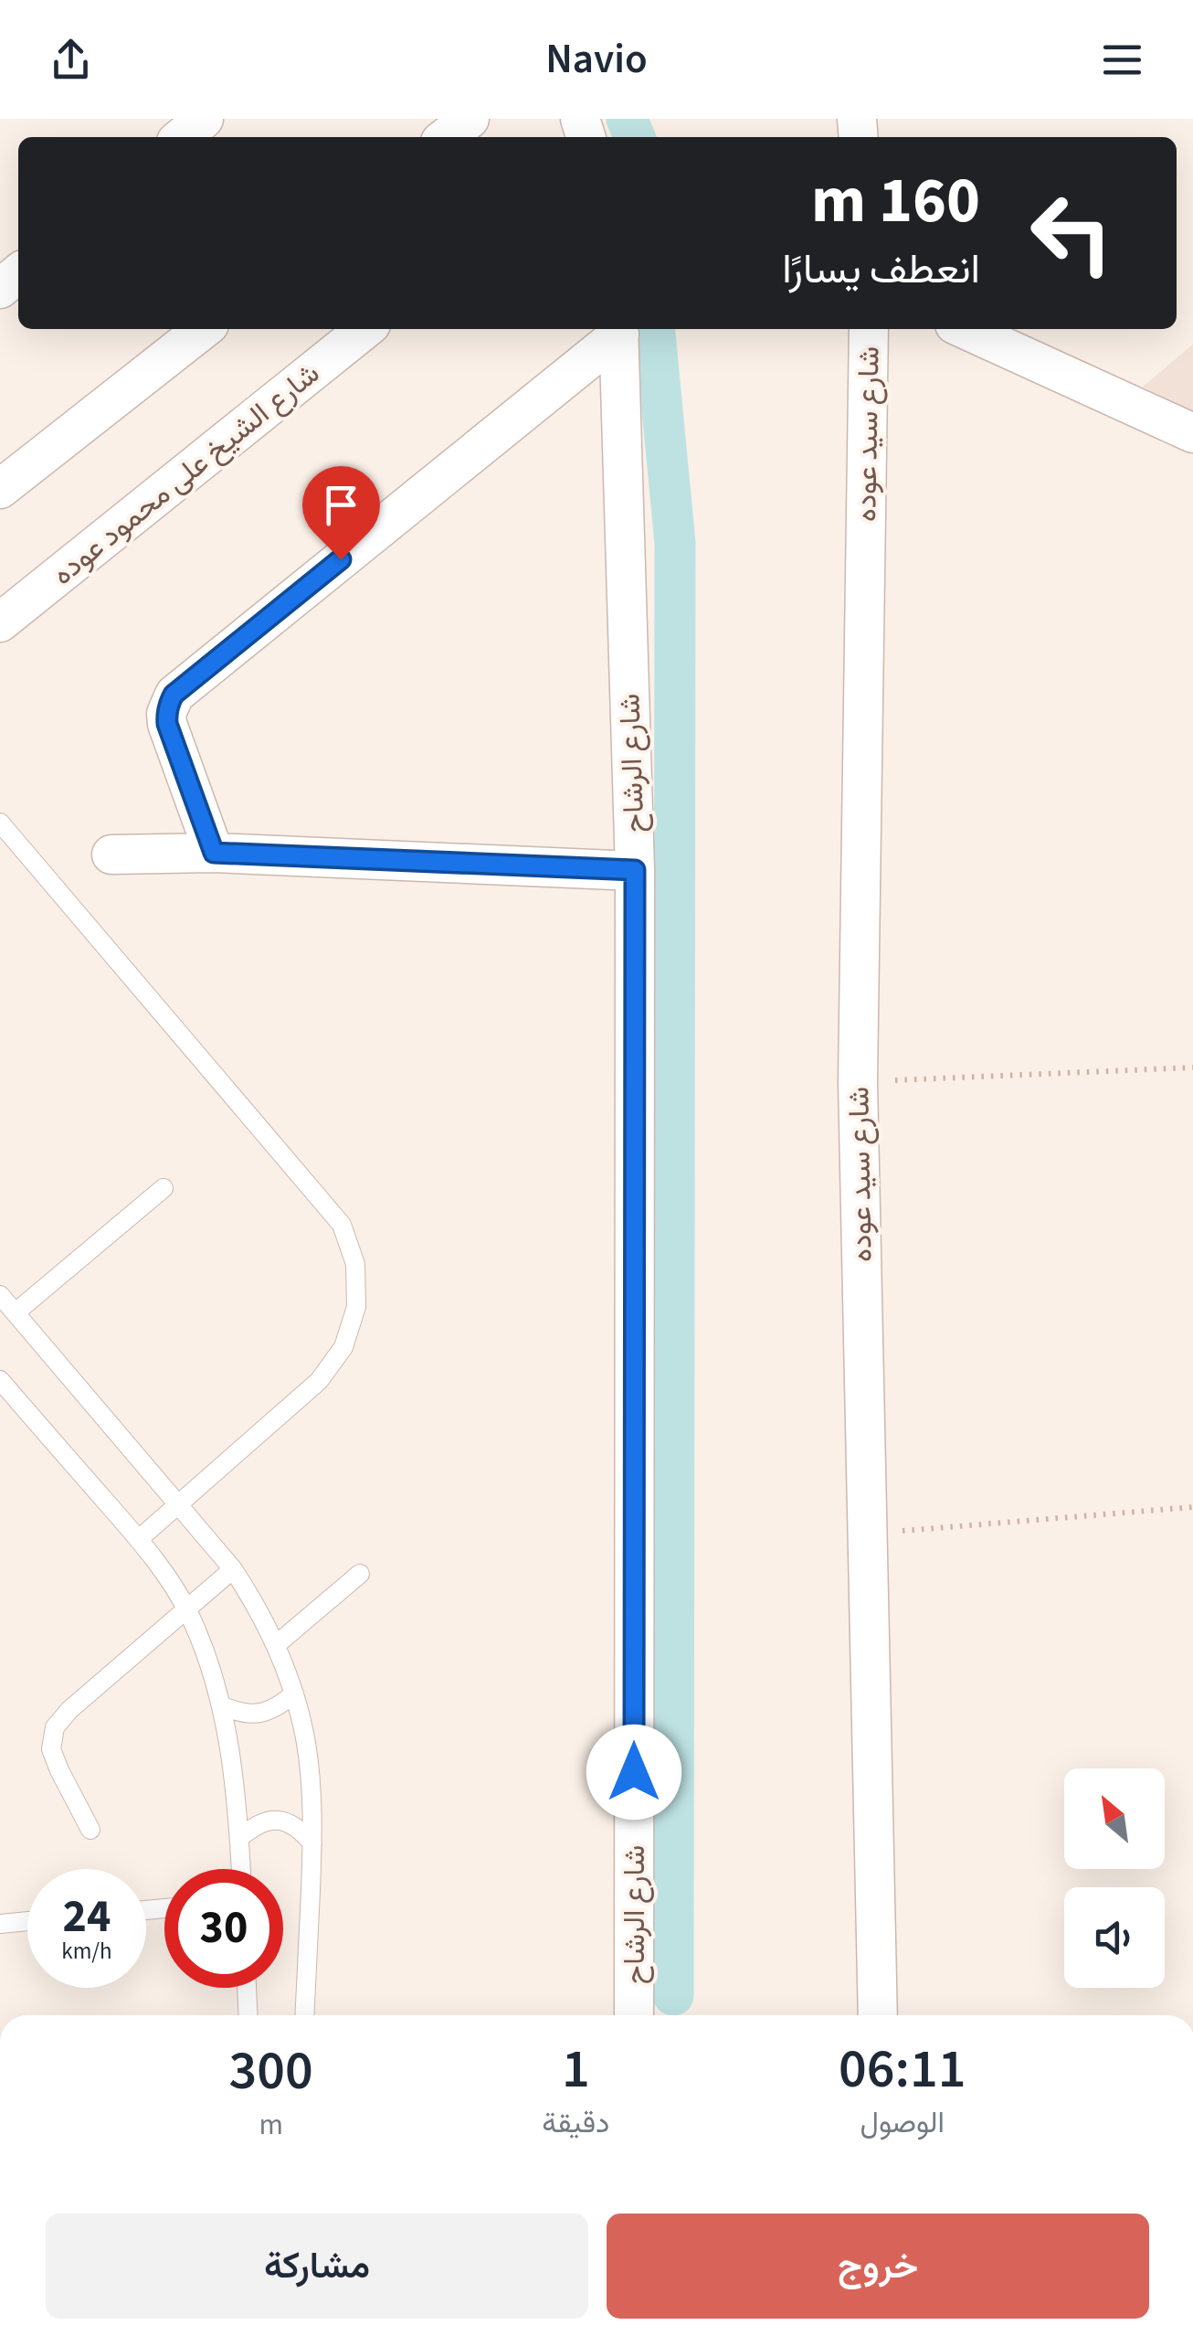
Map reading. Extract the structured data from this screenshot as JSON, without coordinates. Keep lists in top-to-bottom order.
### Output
{
  "streets": {
    "street": ["شارع سيد عوده", "شارع الشيخ على محمود عوده", "شارع الرشاح"]
  },
  "north": "top left",
  "page": {
    "header": "Navio",
    "turn": ["160 m", "انعطف يسارًا"],
    "speed": "24 km/h",
    "limit": "30",
    "eta": [
      "06:11",
      "الوصول",
      "1",
      "دقيقة",
      "300",
      "m"
    ],
    "buttons": ["خروج", "مشاركة"]
  }
}
